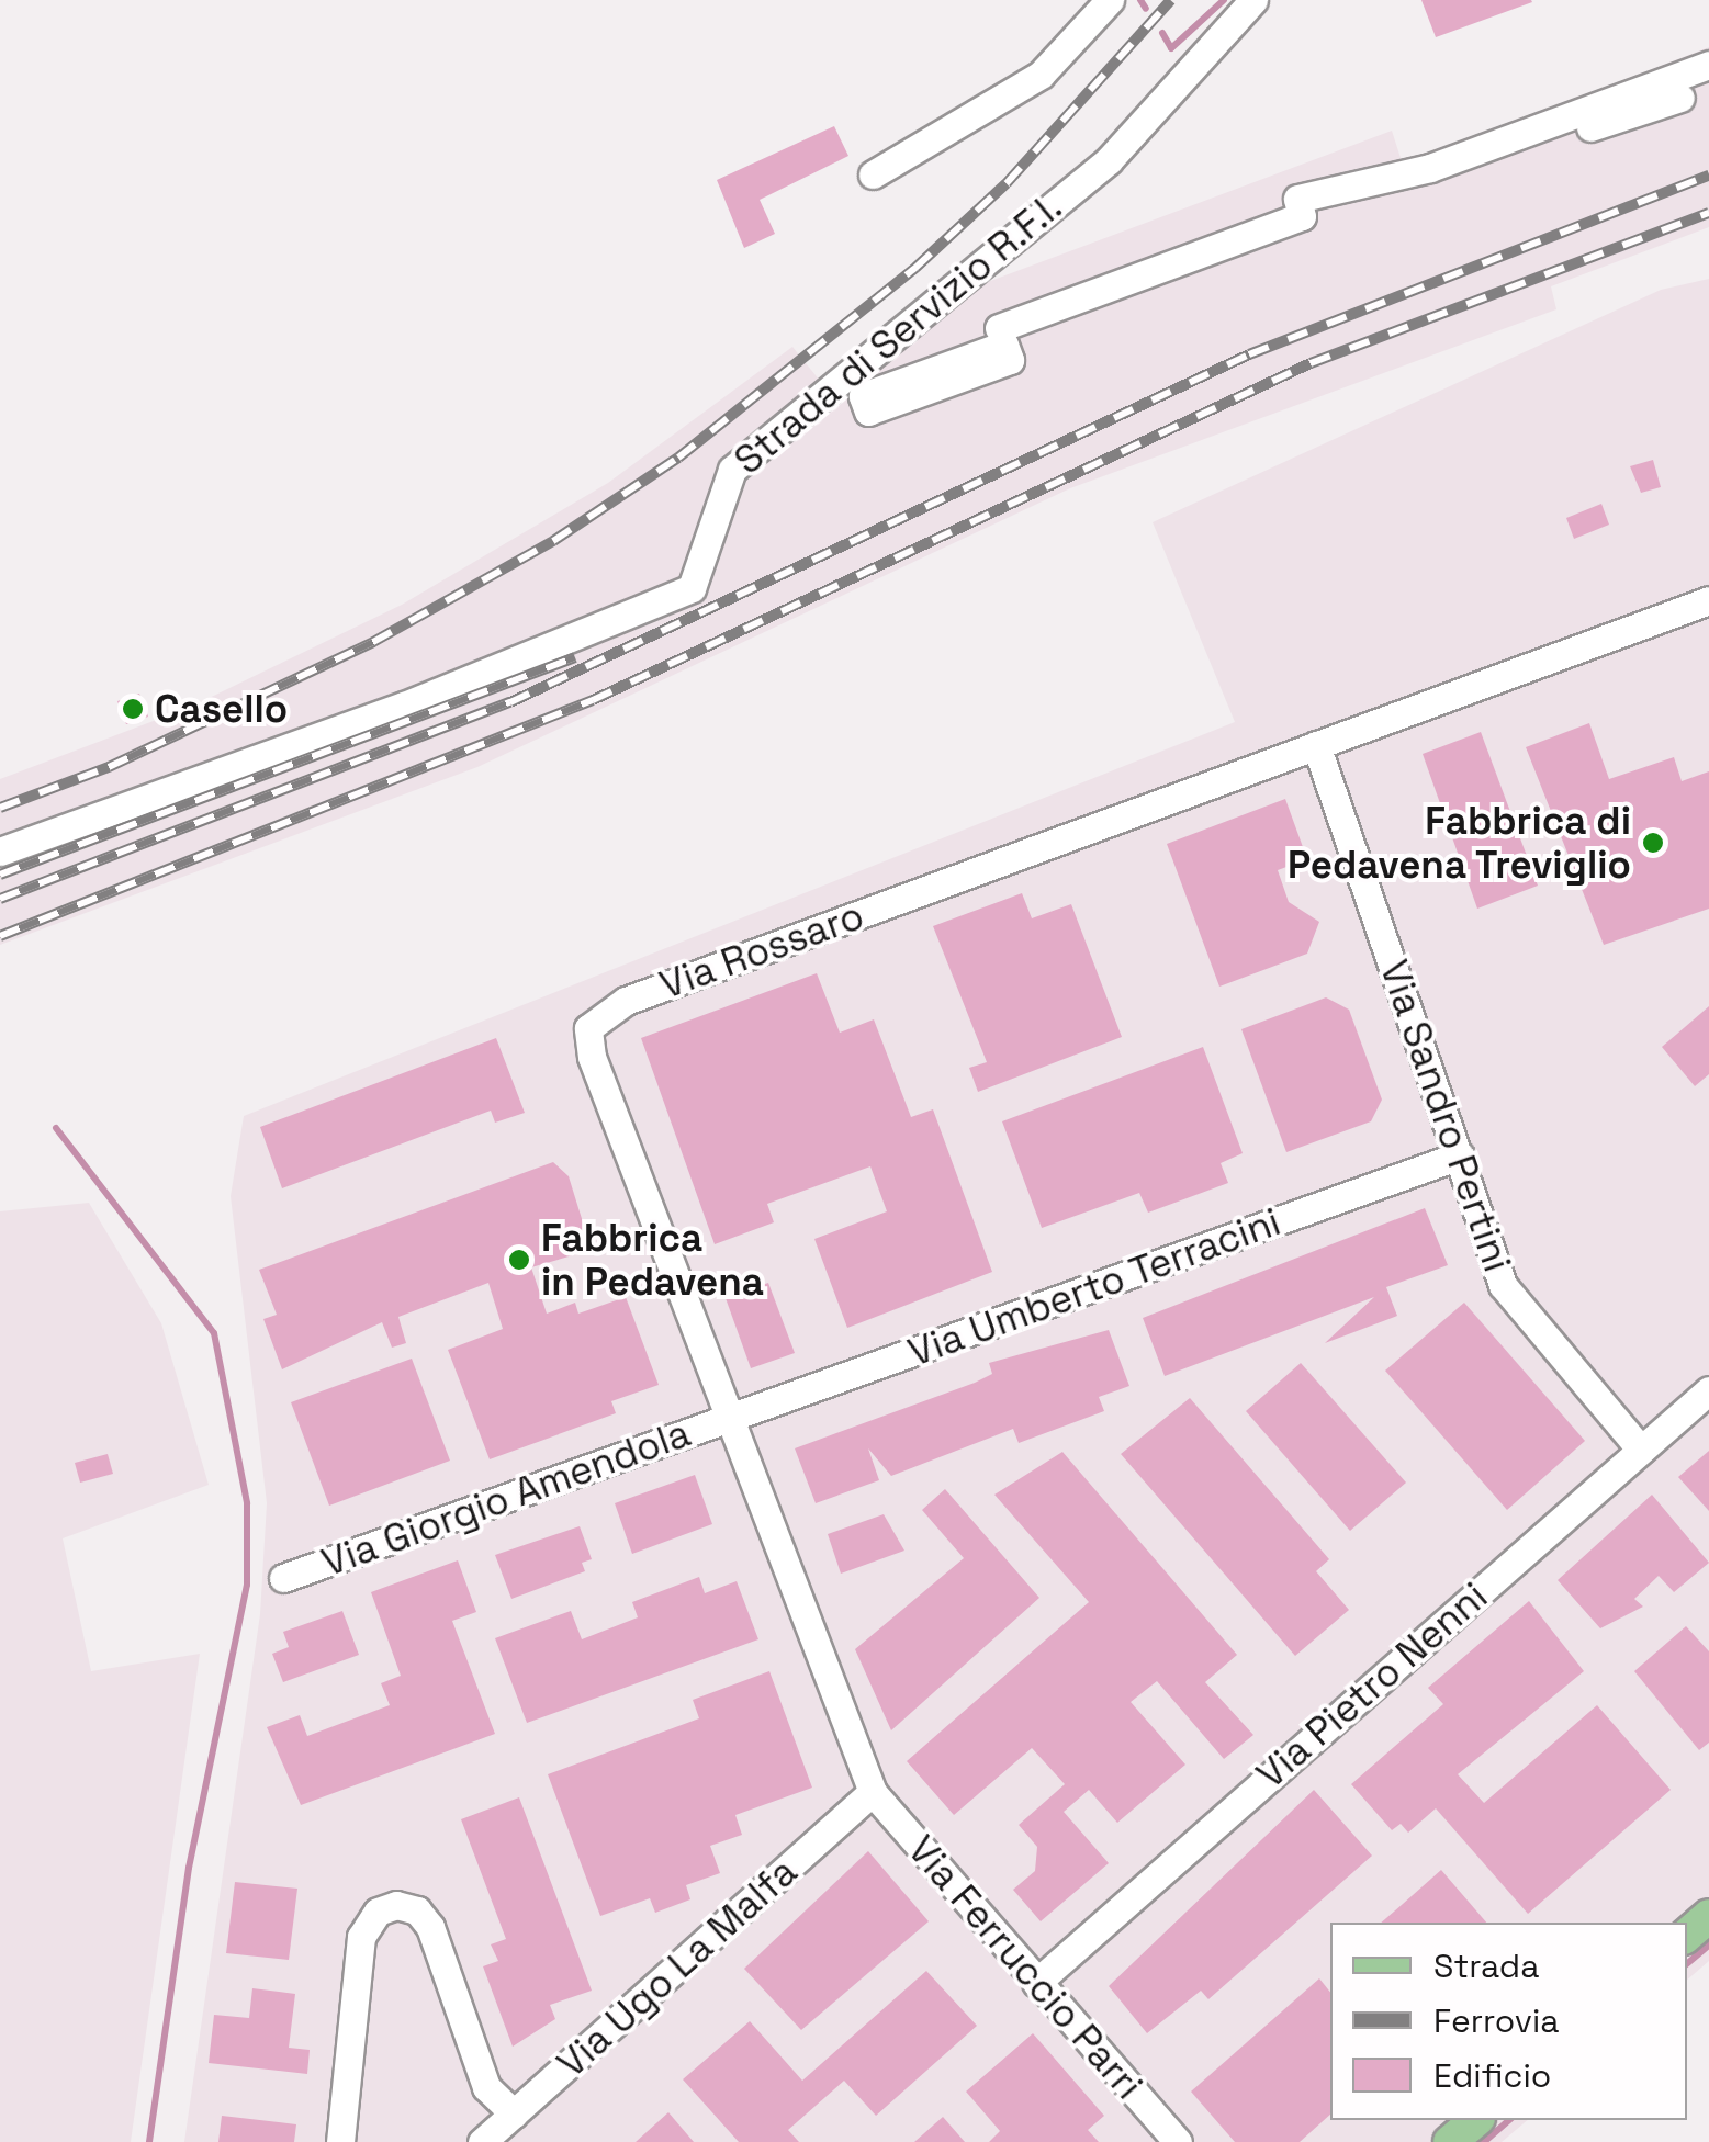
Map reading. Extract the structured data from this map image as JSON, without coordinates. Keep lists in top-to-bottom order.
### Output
{
  "streets": {
    "street": [
      "Strada di Servizio R.F.I.",
      "Via Rossaro",
      "Via Sandro Pertini",
      "Via Umberto Terracini",
      "Via Giorgio Amendola",
      "Via Pietro Nenni",
      "Via Ugo La Malfa",
      "Via Ferruccio Parri"
    ]
  },
  "crossings": [
    ["Via Rossaro", "Via Sandro Pertini"],
    ["Via Rossaro", "Via Umberto Terracini"],
    ["Via Rossaro", "Via Giorgio Amendola"],
    ["Via Rossaro", "Via Ugo La Malfa"],
    ["Via Rossaro", "Via Ferruccio Parri"],
    ["Via Sandro Pertini", "Via Umberto Terracini"],
    ["Via Sandro Pertini", "Via Pietro Nenni"],
    ["Via Umberto Terracini", "Via Giorgio Amendola"],
    ["Via Pietro Nenni", "Via Ferruccio Parri"],
    ["Via Ugo La Malfa", "Via Ferruccio Parri"]
  ],
  "places": ["Casello", "Fabbrica di Pedavena Treviglio", "Fabbrica in Pedavena"],
  "legend": ["Strada", "Ferrovia", "Edificio"]
}
